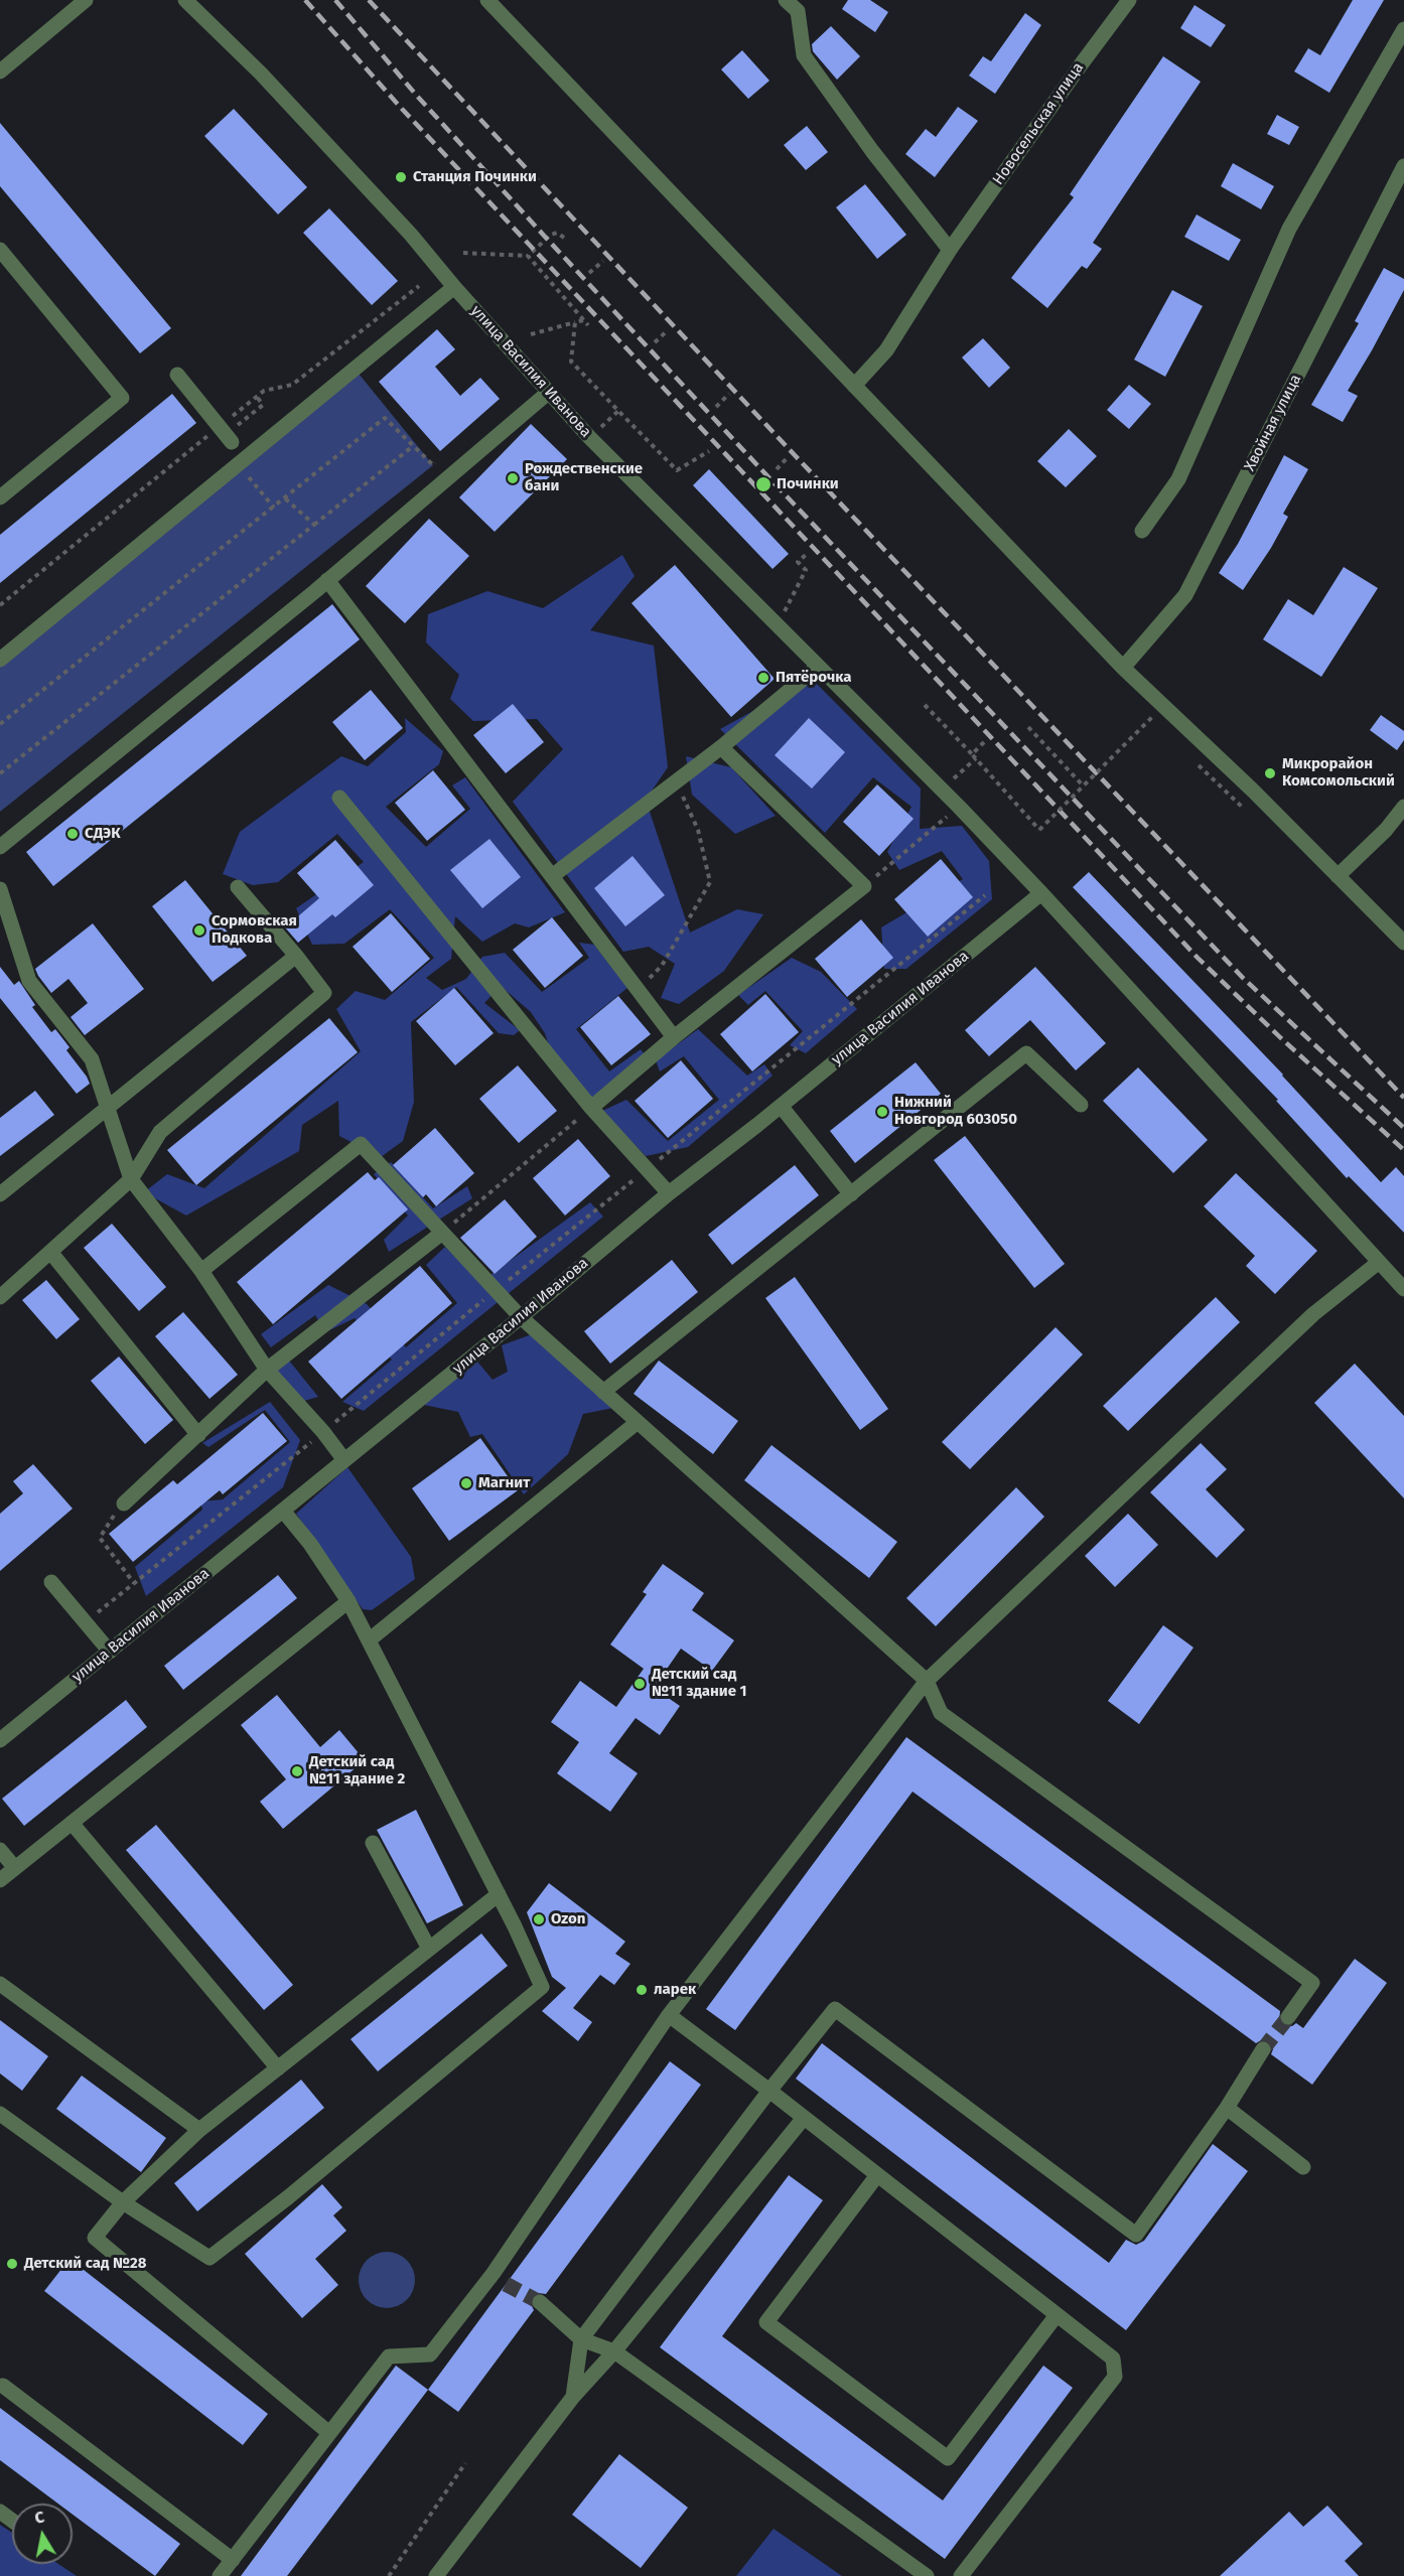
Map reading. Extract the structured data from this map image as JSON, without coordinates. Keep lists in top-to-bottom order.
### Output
{
  "streets": {
    "street": ["Новосельская улица", "улица Василия Иванова", "Хвойная улица"]
  },
  "places": [
    "Станция Починки",
    "Рождественские бани",
    "Починки",
    "Пятёрочка",
    "Микрорайон Комсомольский",
    "СДЭК",
    "Сормовская Подкова",
    "Нижний Новгород 603050",
    "Магнит",
    "Детский сад №11 здание 1",
    "Детский сад №11 здание 2",
    "Ozon",
    "ларек",
    "Детский сад №28"
  ],
  "north": "top"
}
